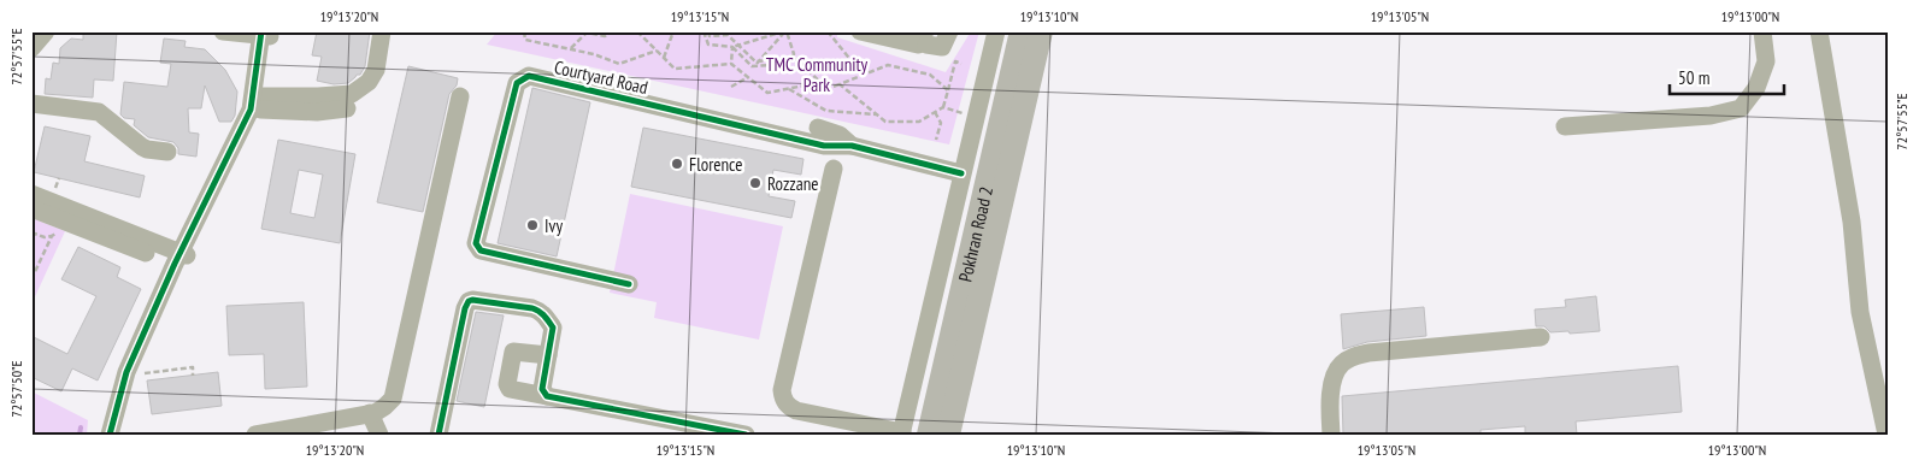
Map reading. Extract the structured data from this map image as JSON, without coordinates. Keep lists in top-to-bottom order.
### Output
{
  "streets": {
    "main road": ["Pokhran Road 2"],
    "street": ["Courtyard Road"]
  },
  "parks": ["TMC Community Park"],
  "places": ["Florence", "Rozzane", "Ivy"],
  "scale_bar": "50 m",
  "coordinates": [
    "19°13'20\"N",
    "19°13'15\"N",
    "19°13'10\"N",
    "19°13'05\"N",
    "19°13'00\"N",
    "72°57'55\"E",
    "72°57'50\"E"
  ]
}
